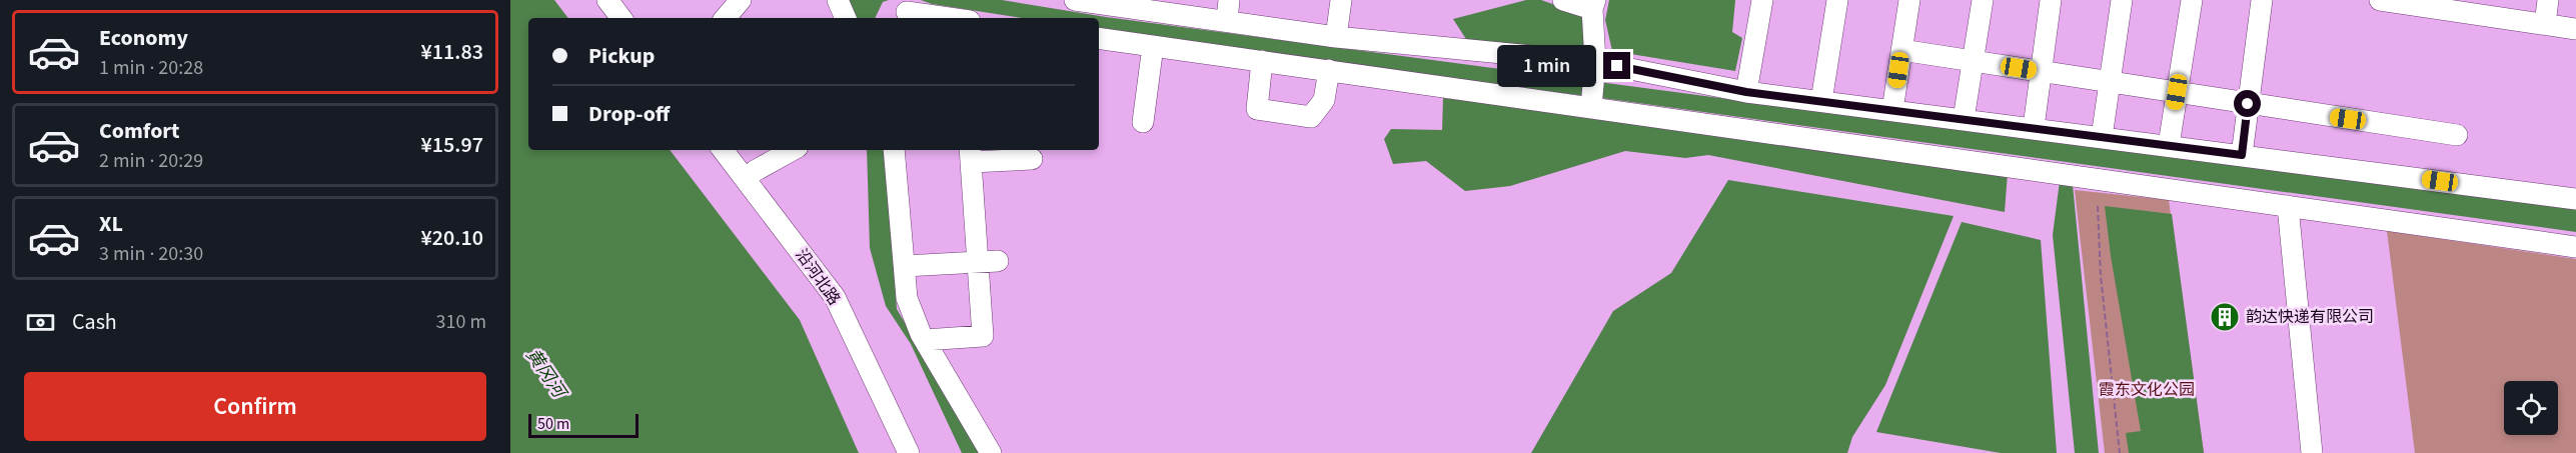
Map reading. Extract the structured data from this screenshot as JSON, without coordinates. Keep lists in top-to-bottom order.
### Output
{
  "streets": {
    "street": ["沿河北路"]
  },
  "water": ["黄冈河"],
  "parks": ["霞东文化公园"],
  "places": {
    "building": ["韵达快递有限公司"]
  },
  "scale_bar": "50 m",
  "page": {
    "list": [
      {
        "name": "Economy",
        "note": "1 min · 20:28",
        "value": "¥11.83"
      },
      {
        "name": "Comfort",
        "note": "2 min · 20:29",
        "value": "¥15.97"
      },
      {
        "name": "XL",
        "note": "3 min · 20:30",
        "value": "¥20.10"
      }
    ],
    "banner": ["Pickup", "Drop-off"],
    "bubble": "1 min",
    "pay": ["Cash", "310 m"],
    "buttons": "Confirm",
    "scale": "50 m"
  }
}
